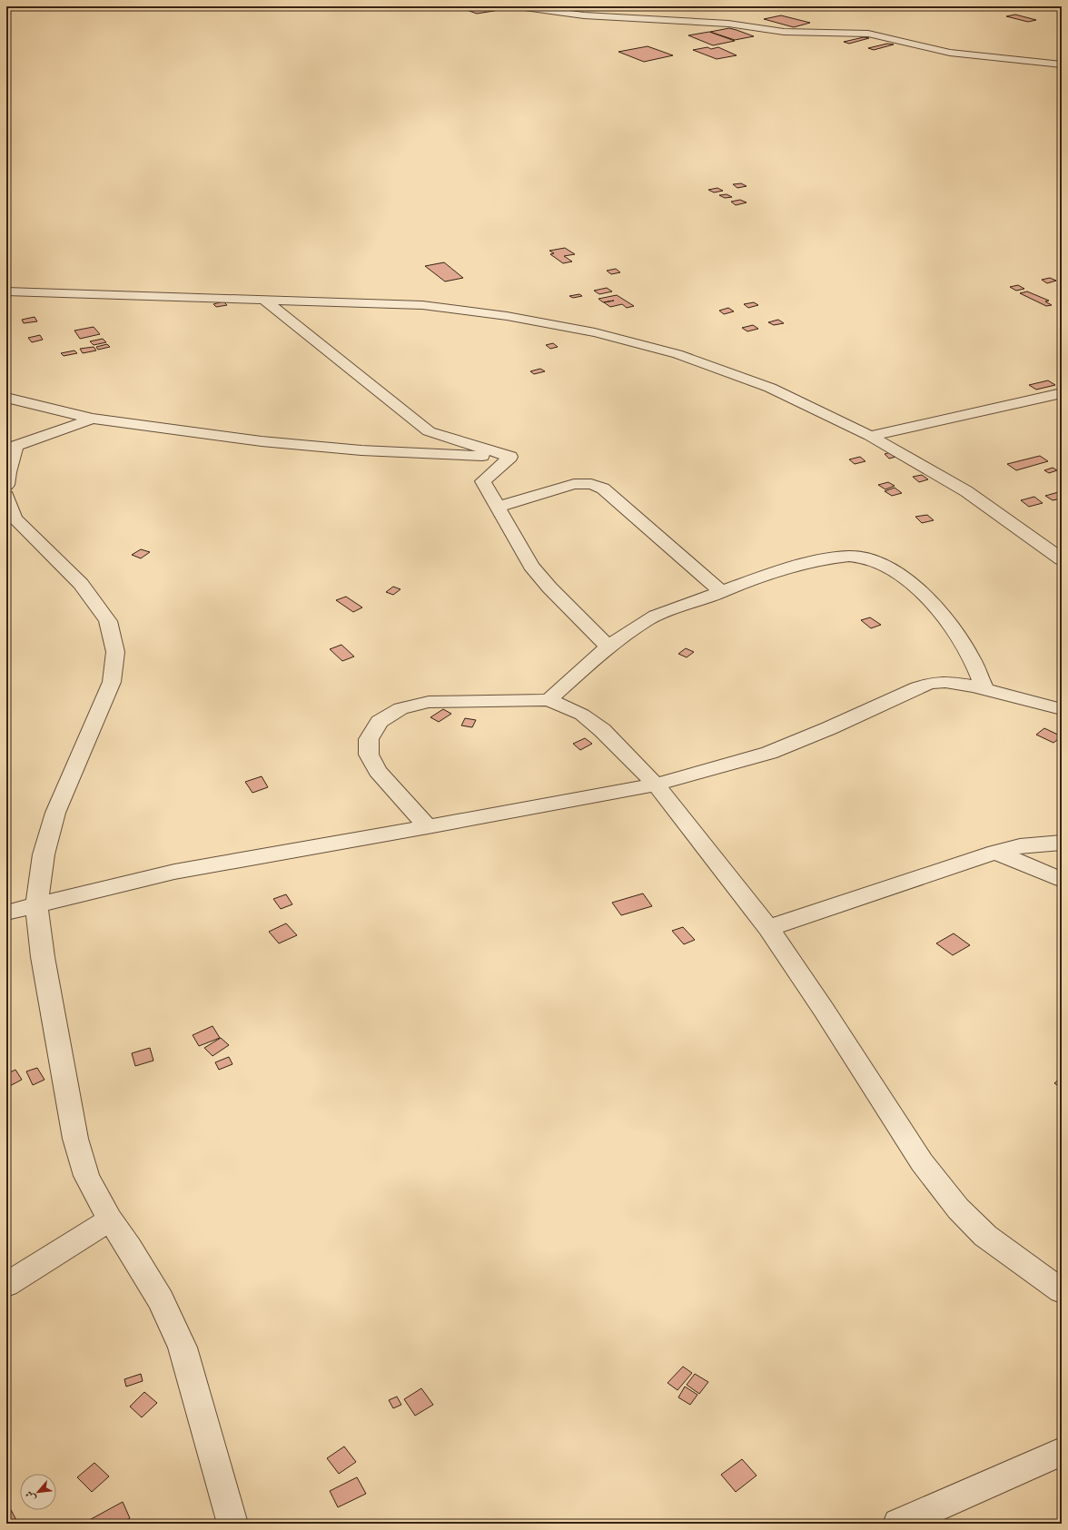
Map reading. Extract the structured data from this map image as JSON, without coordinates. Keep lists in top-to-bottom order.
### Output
{
  "north": "bottom left"
}
